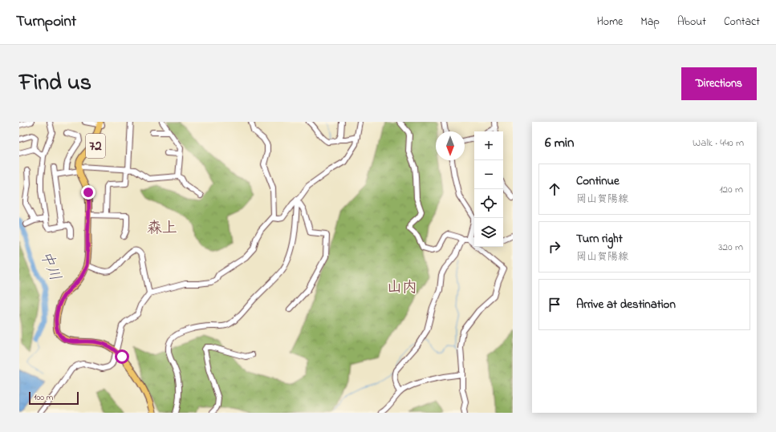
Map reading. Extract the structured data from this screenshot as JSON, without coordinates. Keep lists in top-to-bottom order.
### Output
{
  "streets": {
    "main road": ["72"]
  },
  "districts": ["森上", "山内"],
  "water": ["中川"],
  "scale_bar": "100 m",
  "north": "bottom",
  "page": {
    "header": "Turnpoint",
    "nav": [
      "Home",
      "Map",
      "About",
      "Contact"
    ],
    "title": "Find us",
    "buttons": "Directions",
    "heading": ["6 min", "Walk · 440 m"],
    "map_buttons": ["+", "−"],
    "list": [
      ["Continue", "岡山賀陽線", "120 m"],
      ["Turn right", "岡山賀陽線", "320 m"],
      "Arrive at destination"
    ],
    "scale": "100 m"
  }
}
